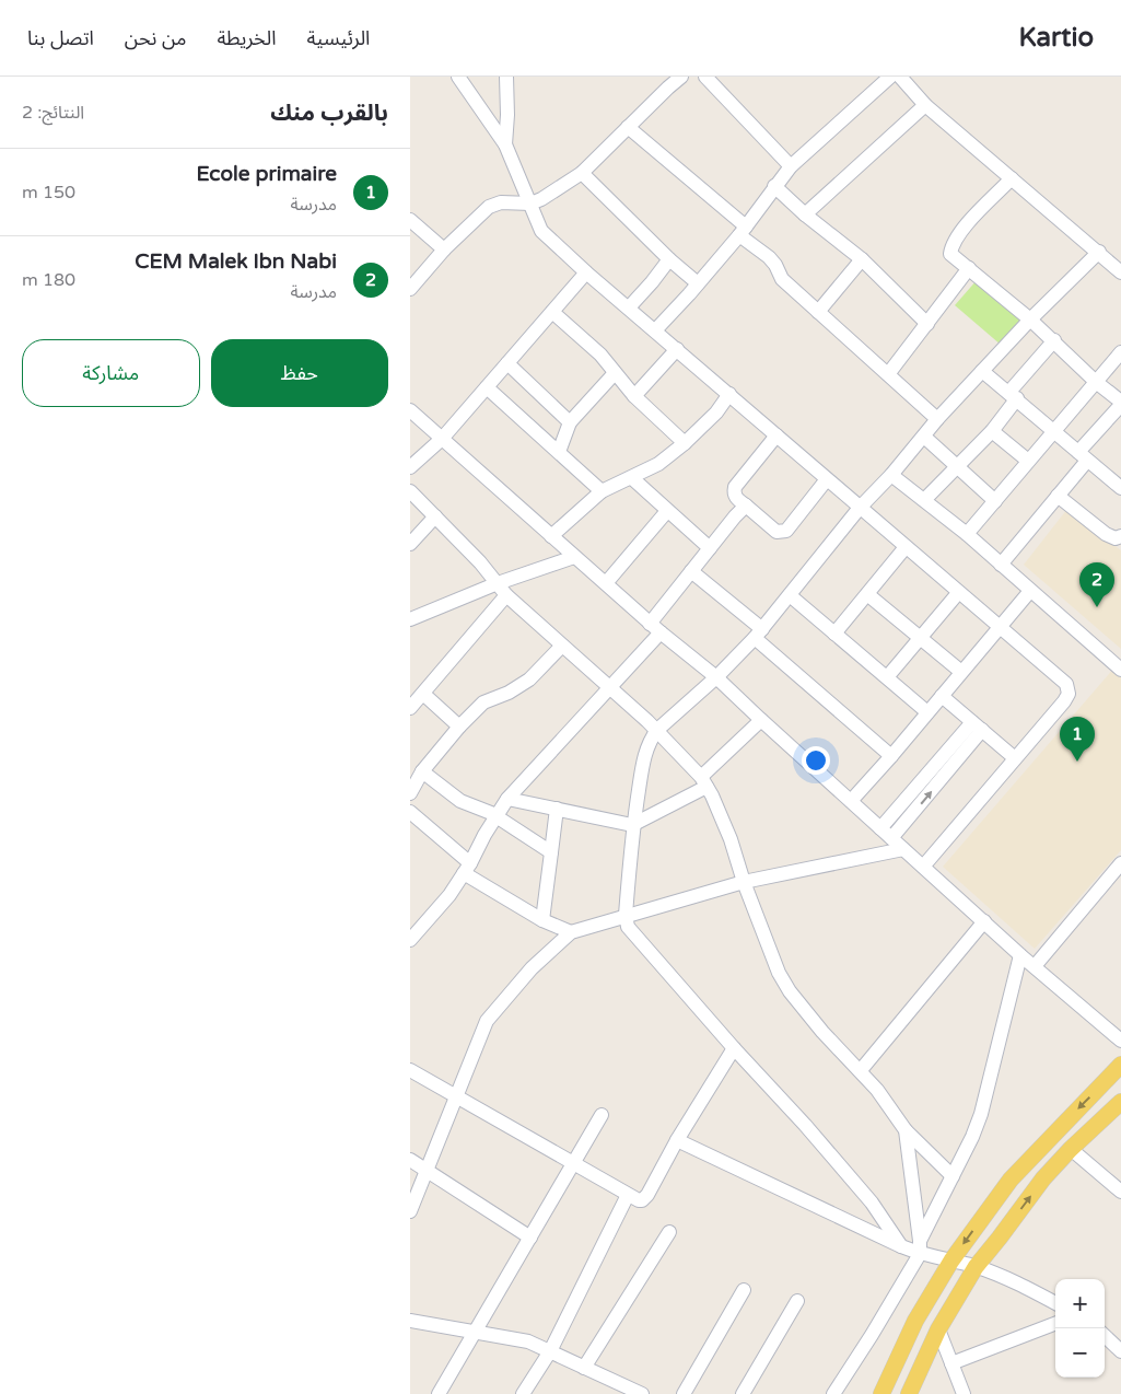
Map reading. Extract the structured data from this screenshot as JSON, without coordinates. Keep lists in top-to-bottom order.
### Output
{
  "page": {
    "header": "Kartio",
    "nav": [
      "الرئيسية",
      "الخريطة",
      "من نحن",
      "اتصل بنا"
    ],
    "heading": ["بالقرب منك", "النتائج: 2"],
    "list": [
      {
        "mark": "1",
        "name": "Ecole primaire",
        "note": "مدرسة",
        "value": "150 m"
      },
      {
        "mark": "2",
        "name": "CEM Malek Ibn Nabi",
        "note": "مدرسة",
        "value": "180 m"
      }
    ],
    "buttons": ["حفظ", "مشاركة"],
    "pins": ["2", "1"],
    "map_buttons": ["+", "−"]
  }
}
